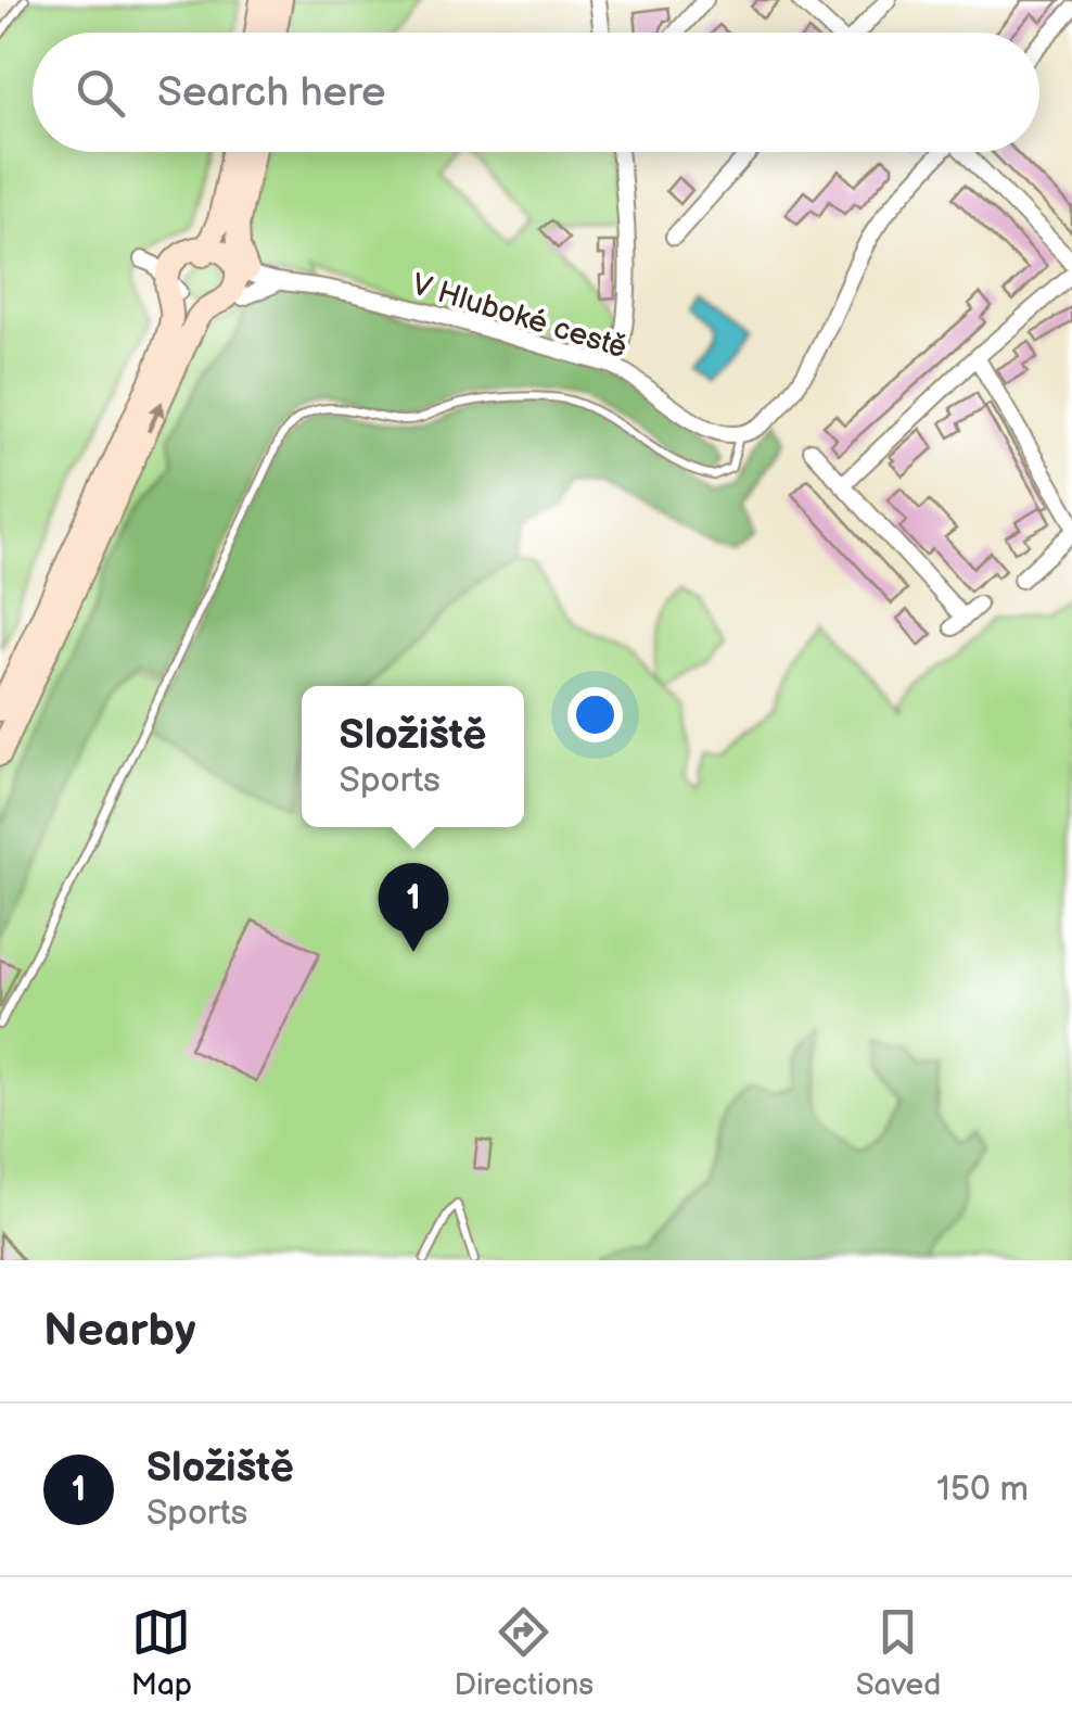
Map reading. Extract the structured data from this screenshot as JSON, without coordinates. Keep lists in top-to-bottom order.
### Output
{
  "streets": {
    "street": ["V Hluboké cestě"]
  },
  "page": {
    "search": "Search here",
    "popup": ["Složiště", "Sports"],
    "pins": "1",
    "heading": "Nearby",
    "list": [
      {
        "mark": "1",
        "name": "Složiště",
        "note": "Sports",
        "value": "150 m"
      }
    ],
    "nav": ["Map", "Directions", "Saved"]
  }
}
